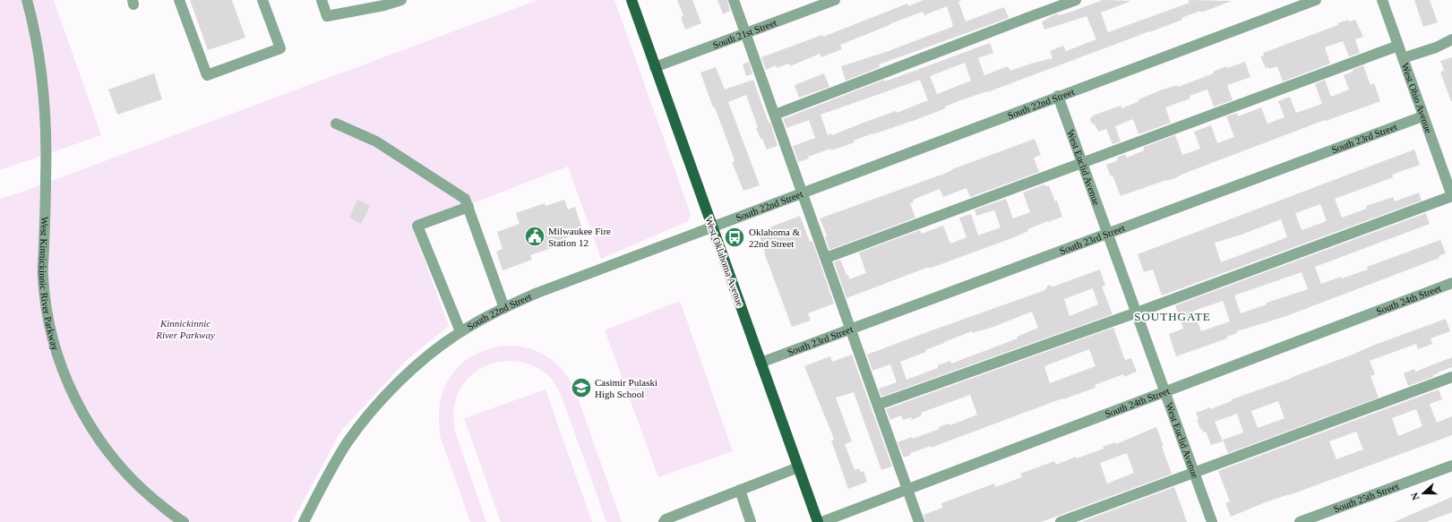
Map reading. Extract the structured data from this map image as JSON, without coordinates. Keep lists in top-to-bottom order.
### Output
{
  "streets": {
    "main road": ["West Oklahoma Avenue"],
    "street": [
      "South 21st Street",
      "West Ohio Avenue",
      "South 22nd Street",
      "South 23rd Street",
      "West Euclid Avenue",
      "West Kinnickinnic River Parkway",
      "South 24th Street",
      "South 25th Street"
    ]
  },
  "crossings": [
    ["South 21st Street", "West Oklahoma Avenue"],
    ["West Ohio Avenue", "South 23rd Street"],
    ["South 22nd Street", "West Euclid Avenue"],
    ["South 22nd Street", "West Oklahoma Avenue"],
    ["South 23rd Street", "West Euclid Avenue"],
    ["South 23rd Street", "West Oklahoma Avenue"],
    ["West Euclid Avenue", "South 24th Street"]
  ],
  "districts": ["SOUTHGATE"],
  "parks": ["Kinnickinnic River Parkway"],
  "places": {
    "public building": ["Milwaukee Fire Station 12"],
    "bus stop": ["Oklahoma & 22nd Street"],
    "school or university": ["Casimir Pulaski High School"]
  },
  "north": "left"
}
